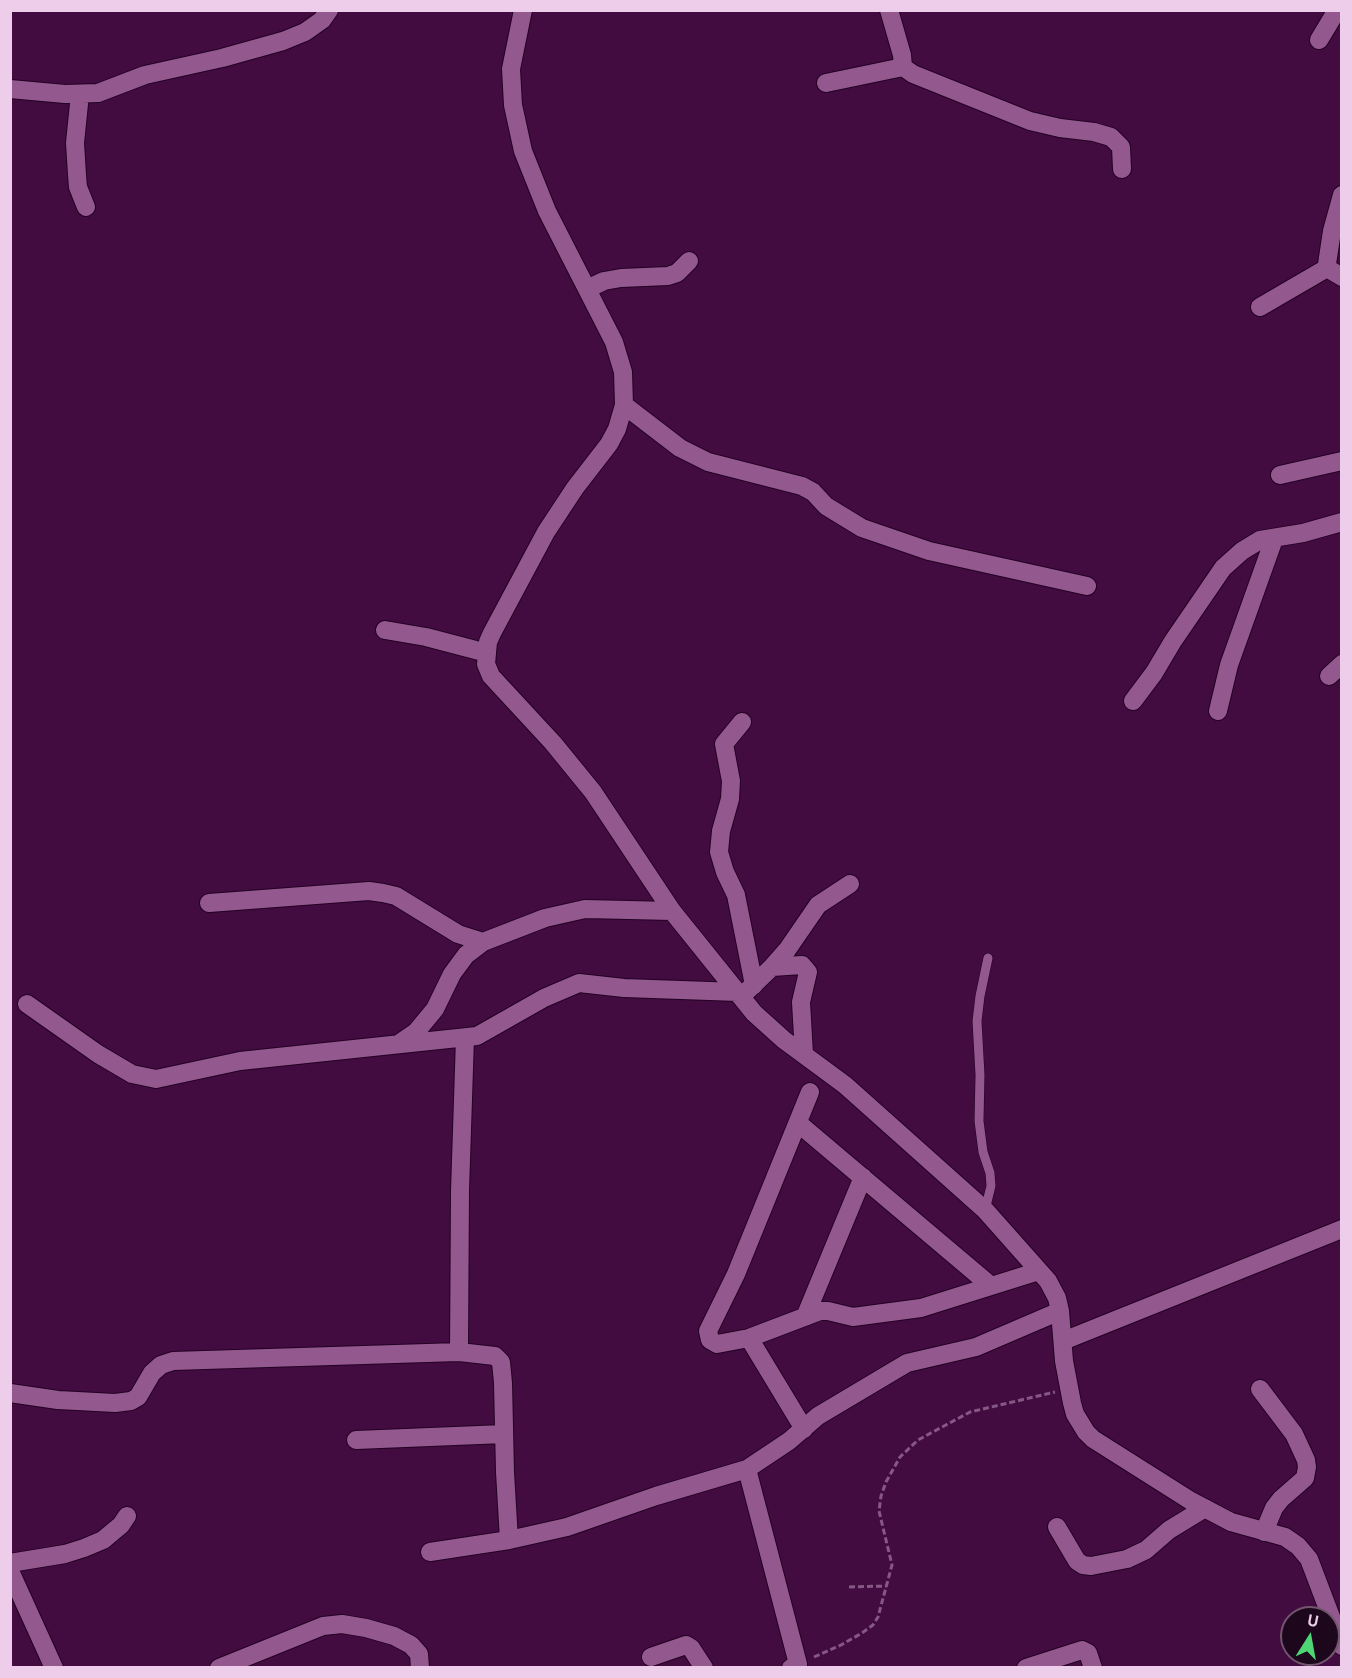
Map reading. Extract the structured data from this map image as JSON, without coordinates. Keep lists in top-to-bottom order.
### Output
{
  "north": "top"
}
